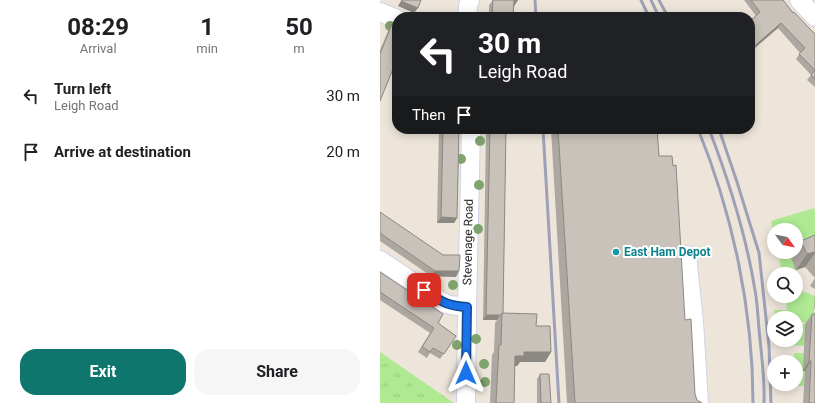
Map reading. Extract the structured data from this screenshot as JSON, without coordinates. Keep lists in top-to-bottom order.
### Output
{
  "streets": {
    "street": ["Stevenage Road"]
  },
  "places": ["East Ham Depot"],
  "north": "bottom right",
  "page": {
    "eta": [
      "08:29",
      "Arrival",
      "1",
      "min",
      "50",
      "m"
    ],
    "turn": ["30 m", "Leigh Road"],
    "list": [
      {
        "name": "Turn left",
        "note": "Leigh Road",
        "value": "30 m"
      },
      {
        "name": "Arrive at destination",
        "value": "20 m"
      }
    ],
    "then": "Then",
    "map_buttons": "+",
    "buttons": ["Exit", "Share"]
  }
}
